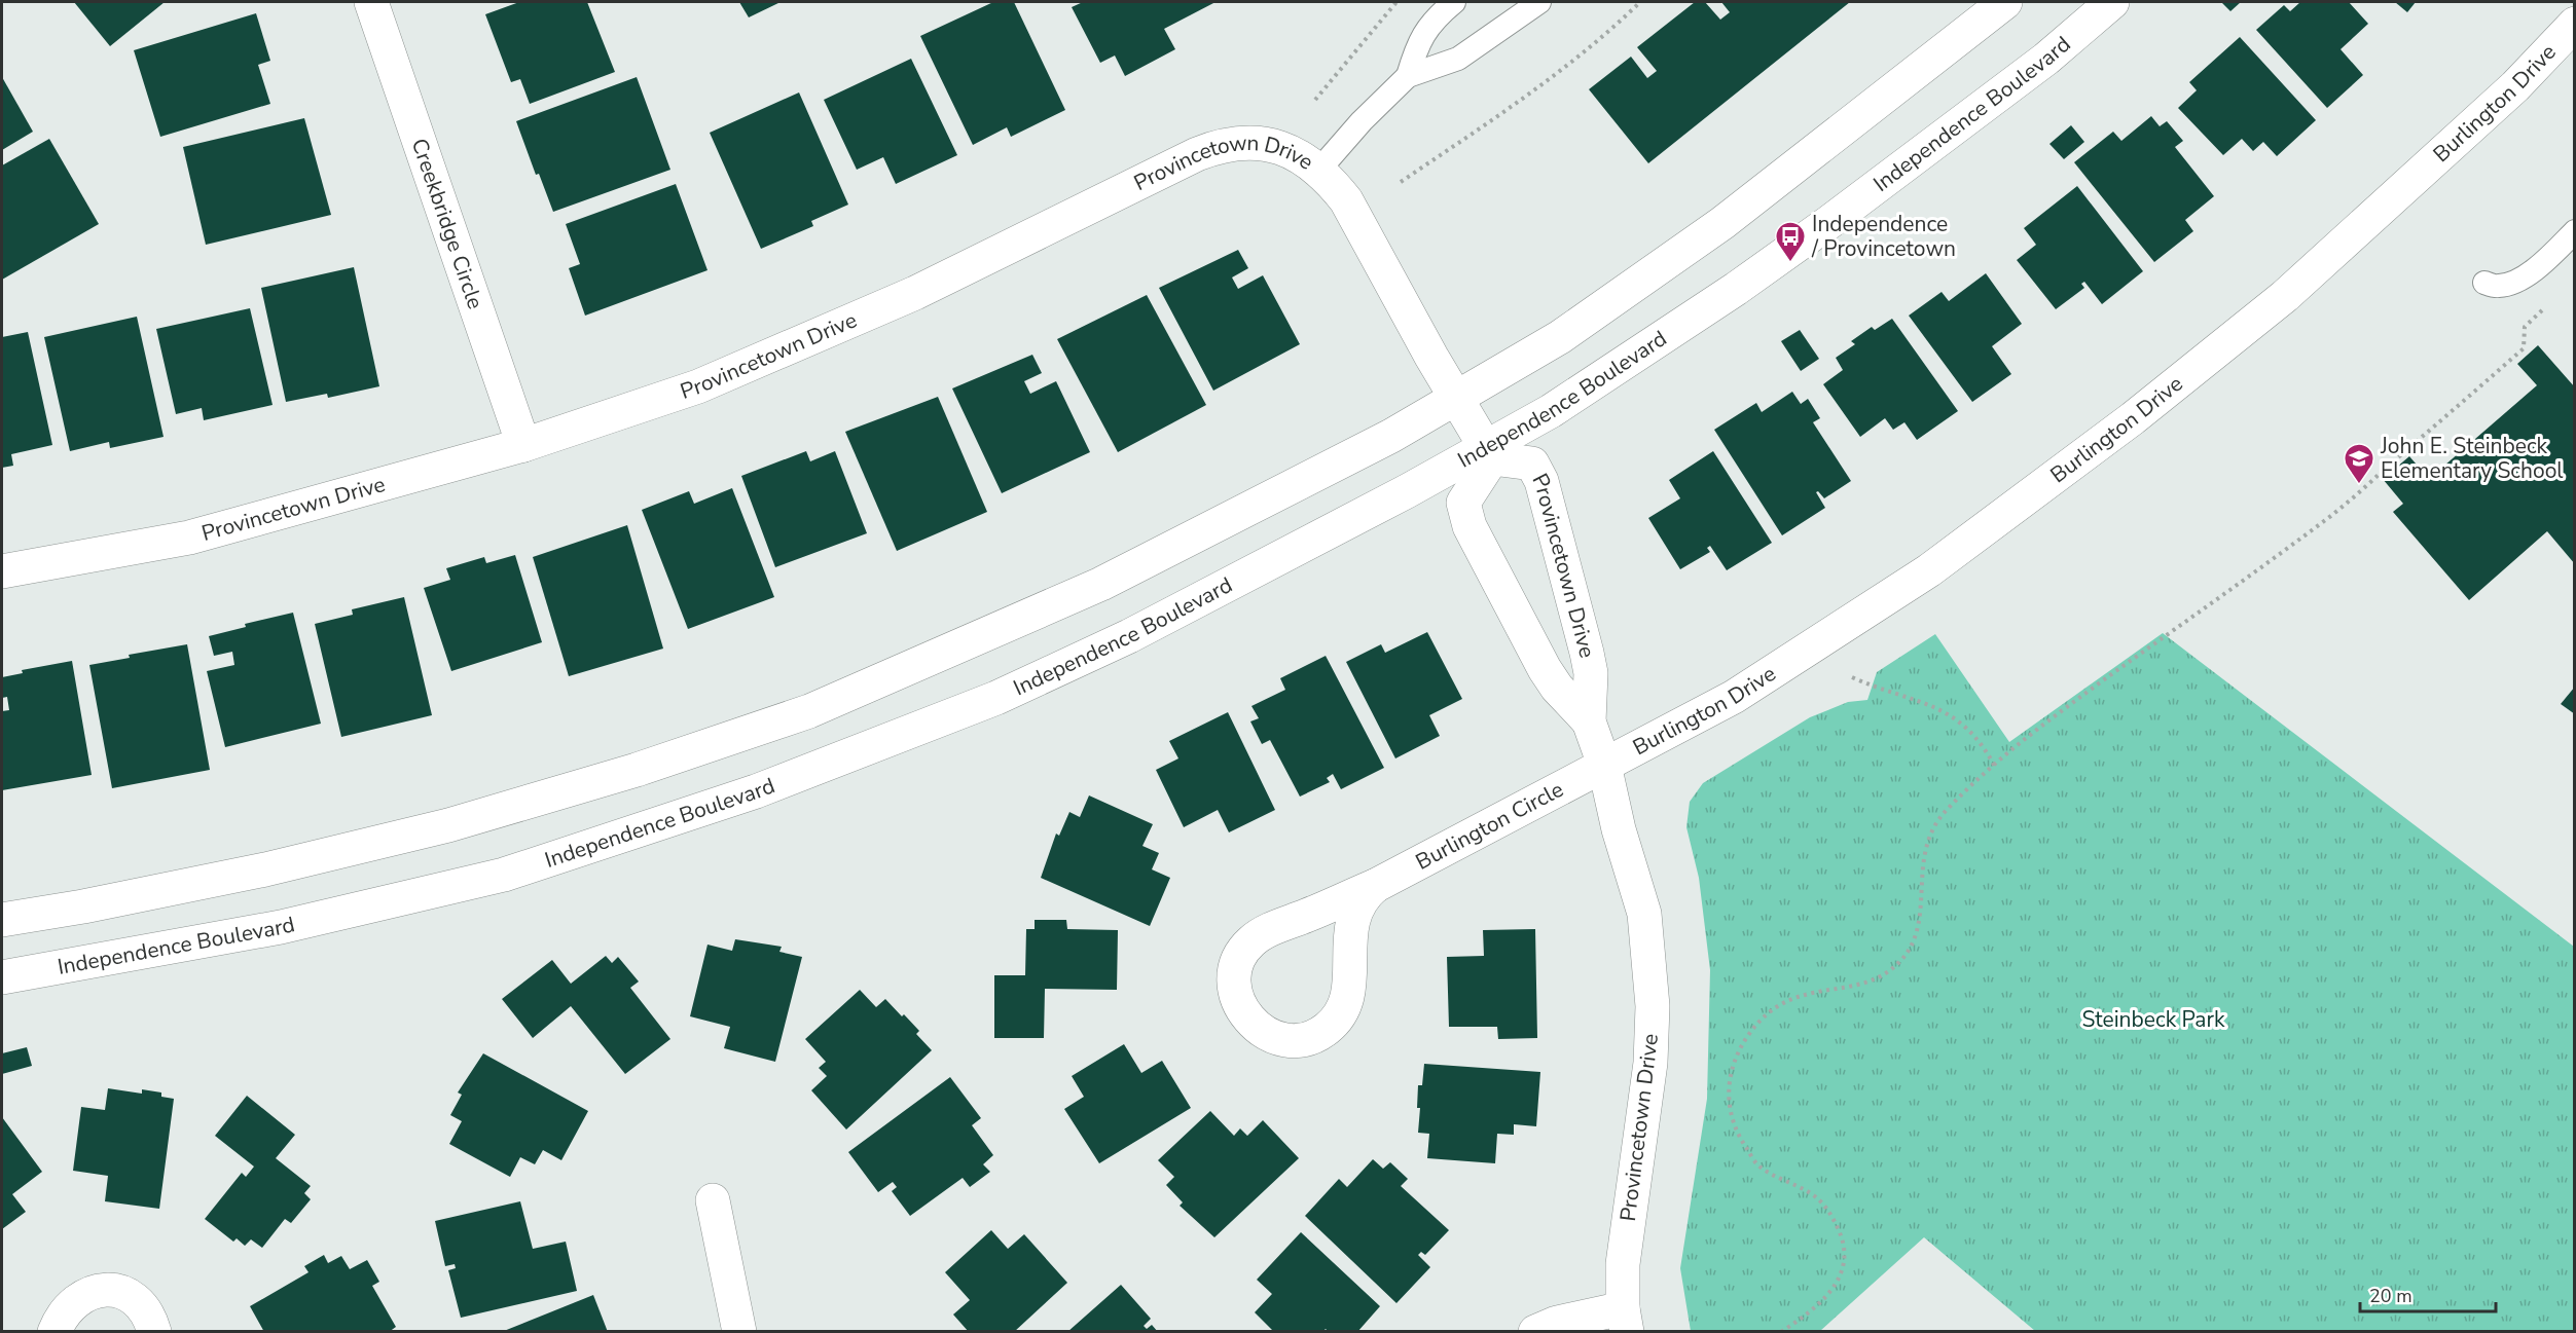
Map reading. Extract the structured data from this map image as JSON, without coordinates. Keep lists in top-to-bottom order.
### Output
{
  "streets": {
    "street": [
      "Burlington Drive",
      "Independence Boulevard",
      "Provincetown Drive",
      "Creekbridge Circle",
      "Burlington Circle"
    ]
  },
  "crossings": [
    ["Burlington Drive", "Provincetown Drive"],
    ["Burlington Drive", "Burlington Circle"],
    ["Independence Boulevard", "Provincetown Drive"],
    ["Provincetown Drive", "Creekbridge Circle"],
    ["Provincetown Drive", "Burlington Circle"]
  ],
  "parks": ["Steinbeck Park"],
  "places": {
    "bus stop": ["Independence / Provincetown"],
    "school or university": ["John E. Steinbeck Elementary School"]
  },
  "scale_bar": "20 m"
}
